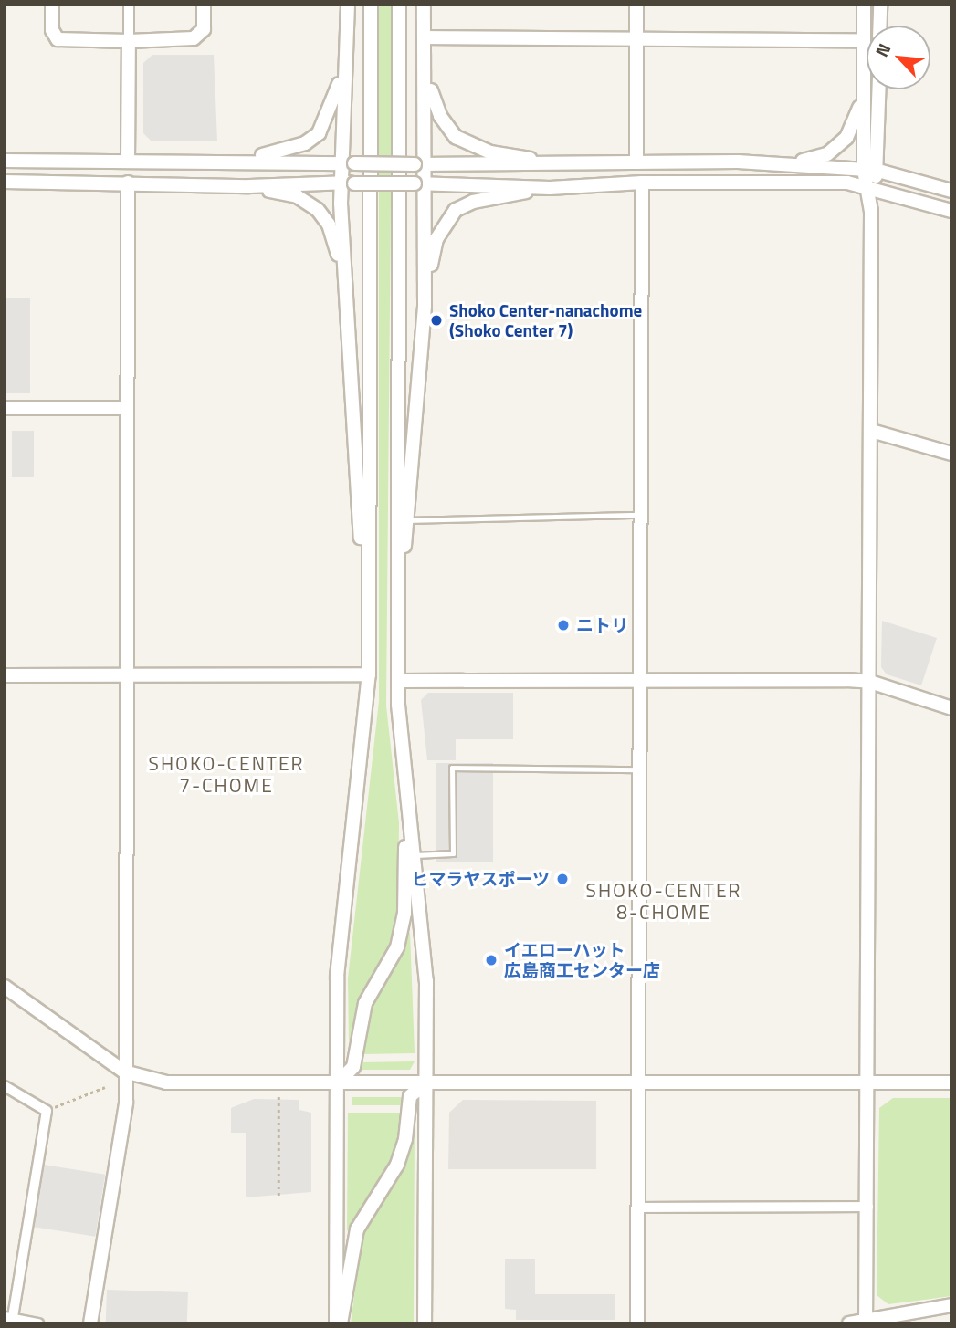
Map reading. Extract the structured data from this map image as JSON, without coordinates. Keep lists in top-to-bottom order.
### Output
{
  "districts": ["SHOKO-CENTER 7-CHOME", "SHOKO-CENTER 8-CHOME"],
  "places": [
    "Shoko Center-nanachome (Shoko Center 7)",
    "ニトリ",
    "ヒマラヤスポーツ",
    "イエローハット 広島商工センター店"
  ],
  "north": "top left"
}
